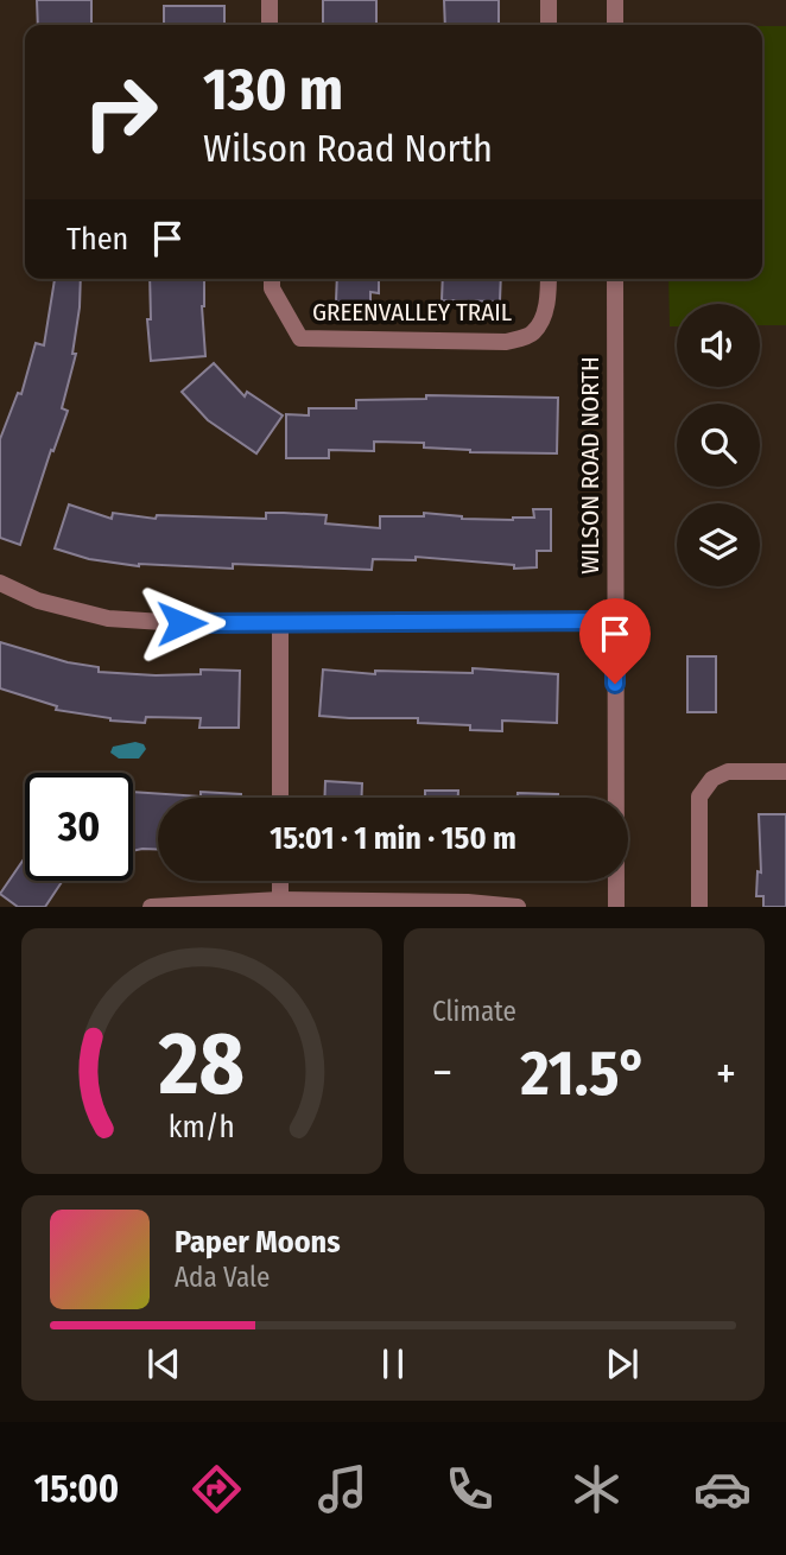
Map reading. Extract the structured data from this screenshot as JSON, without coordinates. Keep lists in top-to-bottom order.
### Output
{
  "streets": {
    "street": ["GREENVALLEY TRAIL", "WILSON ROAD NORTH"]
  },
  "page": {
    "turn": ["130 m", "Wilson Road North"],
    "then": "Then",
    "limit": "30",
    "trip": "15:01 · 1 min · 150 m",
    "tile": "Climate",
    "heat": ["−", "21.5°", "+"],
    "song": ["Paper Moons", "Ada Vale"],
    "tabs": "15:00",
    "gauge": ["28", "km/h"]
  }
}
